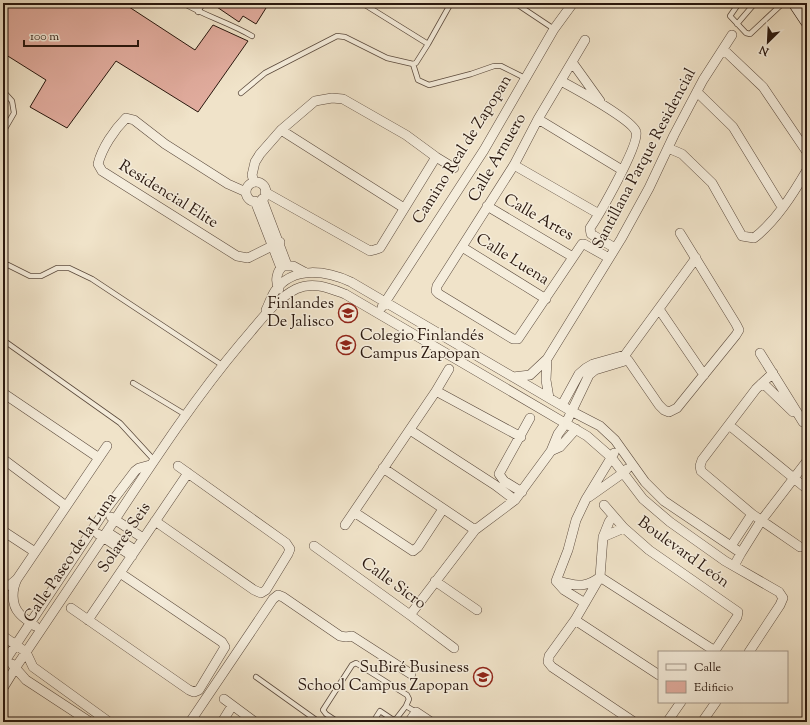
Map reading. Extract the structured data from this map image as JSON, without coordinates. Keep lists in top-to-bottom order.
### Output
{
  "streets": {
    "street": [
      "Camino Real de Zapopan",
      "Calle Arnuero",
      "Santillana Parque Residencial",
      "Residencial Elite",
      "Calle Artes",
      "Calle Luena",
      "Solares Seis",
      "Boulevard León",
      "Calle Paseo de la Luna",
      "Calle Sicro"
    ]
  },
  "crossings": [
    ["Camino Real de Zapopan", "Calle Paseo de la Luna"],
    ["Calle Arnuero", "Calle Artes"],
    ["Calle Arnuero", "Calle Luena"],
    ["Santillana Parque Residencial", "Calle Paseo de la Luna"]
  ],
  "places": {
    "school or university": ["Finlandes De Jalisco", "Colegio Finlandés Campus Zapopan", "SuBiré Business School Campus Zapopan"]
  },
  "legend": ["Calle", "Edificio"],
  "scale_bar": "100 m",
  "north": "bottom left"
}
